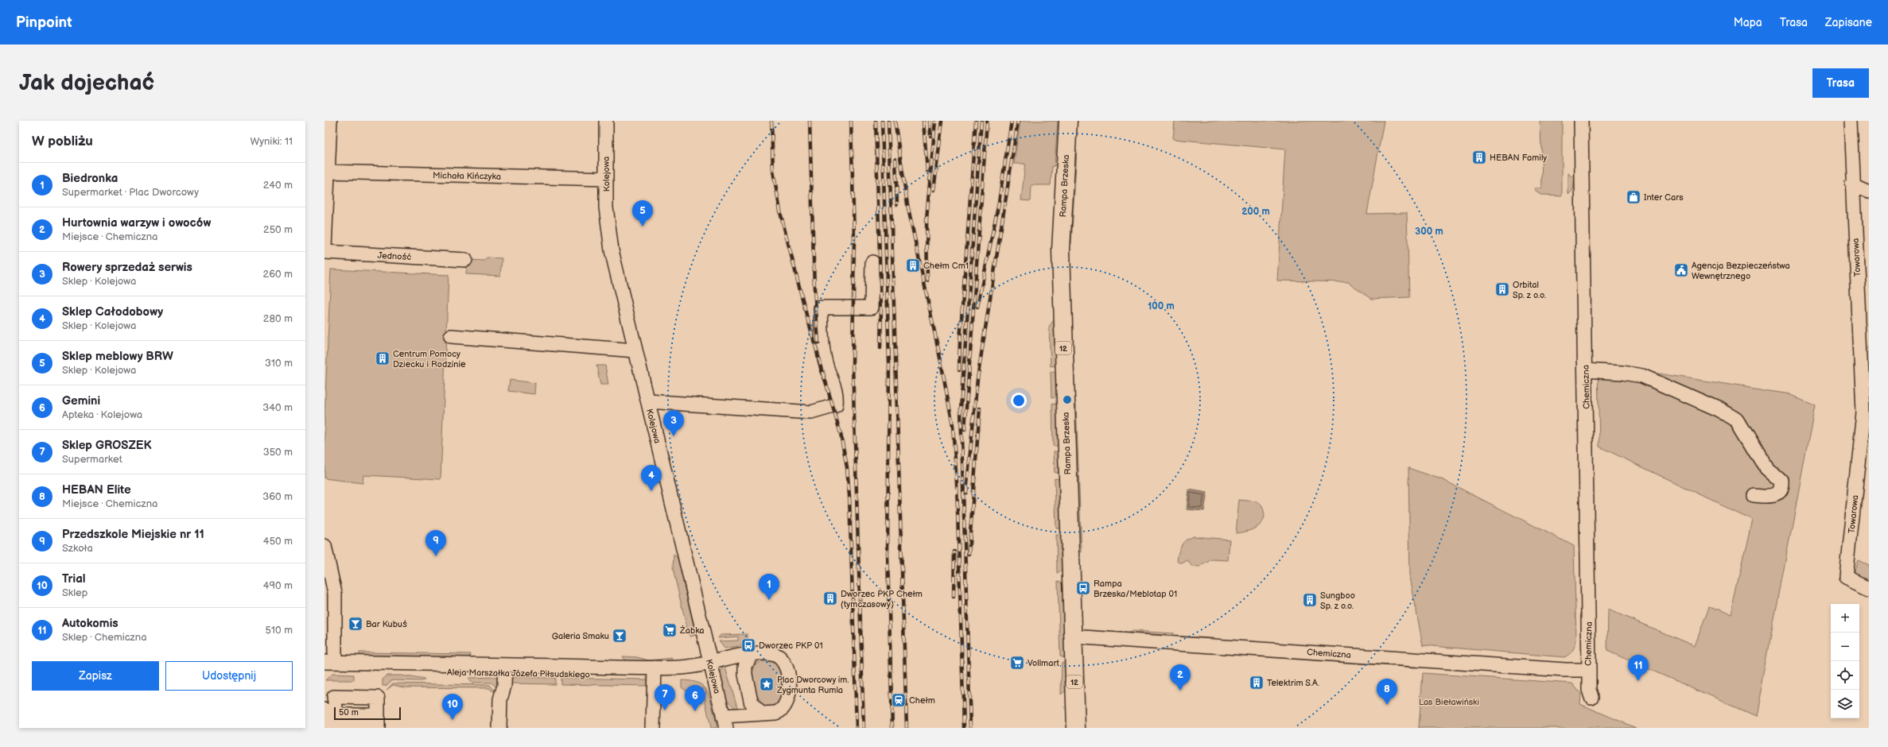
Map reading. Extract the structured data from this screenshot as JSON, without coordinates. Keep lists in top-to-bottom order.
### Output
{
  "streets": {
    "highway": ["Rampa Brzeska", "12"],
    "street": [
      "Kolejowa",
      "Michała Kińczyka",
      "Jedność",
      "Towarowa",
      "Chemiczna",
      "Aleja Marszałka Józefa Piłsudskiego"
    ]
  },
  "crossings": [
    ["Kolejowa", "Michała Kińczyka"],
    ["Kolejowa", "Aleja Marszałka Józefa Piłsudskiego"],
    ["Rampa Brzeska", "Chemiczna"]
  ],
  "parks": ["Las Bieławiński"],
  "places": {
    "building": [
      "HEBAN Family",
      "Chełm Cm1",
      "Orbital Sp. z o.o.",
      "Centrum Pomocy Dziecku i Rodzinie",
      "Dworzec PKP Chełm (tymczasowy)",
      "Sungboo Sp. z o.o.",
      "Telektrim S.A."
    ],
    "shop": ["Inter Cars"],
    "public building": ["Agencja Bezpieczeństwa Wewnętrznego"],
    "bus stop": ["Rampa Brzeska/Meblotap 01", "Dworzec PKP 01"],
    "bar": ["Bar Kubuś", "Galeria Smaku"],
    "supermarket": ["Żabka", "Vollmart"],
    "place": ["Plac Dworcowy im. Zygmunta Rumla"],
    "station": ["Chełm"]
  },
  "scale_bar": "50 m",
  "page": {
    "header": "Pinpoint",
    "nav": ["Mapa", "Trasa", "Zapisane"],
    "buttons": [
      "Trasa",
      ["Zapisz", "Udostępnij"]
    ],
    "title": "Jak dojechać",
    "heading": ["W pobliżu", "Wyniki: 11"],
    "list": [
      {
        "mark": "1",
        "name": "Biedronka",
        "note": "Supermarket · Plac Dworcowy",
        "value": "240 m"
      },
      {
        "mark": "2",
        "name": "Hurtownia warzyw i owoców",
        "note": "Miejsce · Chemiczna",
        "value": "250 m"
      },
      {
        "mark": "3",
        "name": "Rowery sprzedaż serwis",
        "note": "Sklep · Kolejowa",
        "value": "260 m"
      },
      {
        "mark": "4",
        "name": "Sklep Całodobowy",
        "note": "Sklep · Kolejowa",
        "value": "280 m"
      },
      {
        "mark": "5",
        "name": "Sklep meblowy BRW",
        "note": "Sklep · Kolejowa",
        "value": "310 m"
      },
      {
        "mark": "6",
        "name": "Gemini",
        "note": "Apteka · Kolejowa",
        "value": "340 m"
      },
      {
        "mark": "7",
        "name": "Sklep GROSZEK",
        "note": "Supermarket",
        "value": "350 m"
      },
      {
        "mark": "8",
        "name": "HEBAN Elite",
        "note": "Miejsce · Chemiczna",
        "value": "360 m"
      },
      {
        "mark": "9",
        "name": "Przedszkole Miejskie nr 11",
        "note": "Szkoła",
        "value": "450 m"
      },
      {
        "mark": "10",
        "name": "Trial",
        "note": "Sklep",
        "value": "490 m"
      },
      {
        "mark": "11",
        "name": "Autokomis",
        "note": "Sklep · Chemiczna",
        "value": "510 m"
      }
    ],
    "pins": [
      "5",
      "3",
      "4",
      "9",
      "1",
      "11",
      "2",
      "8",
      "7",
      "6",
      "10"
    ],
    "map_buttons": ["+", "−"],
    "scale": "50 m"
  },
  "rings": ["200 m", "300 m", "100 m"]
}
